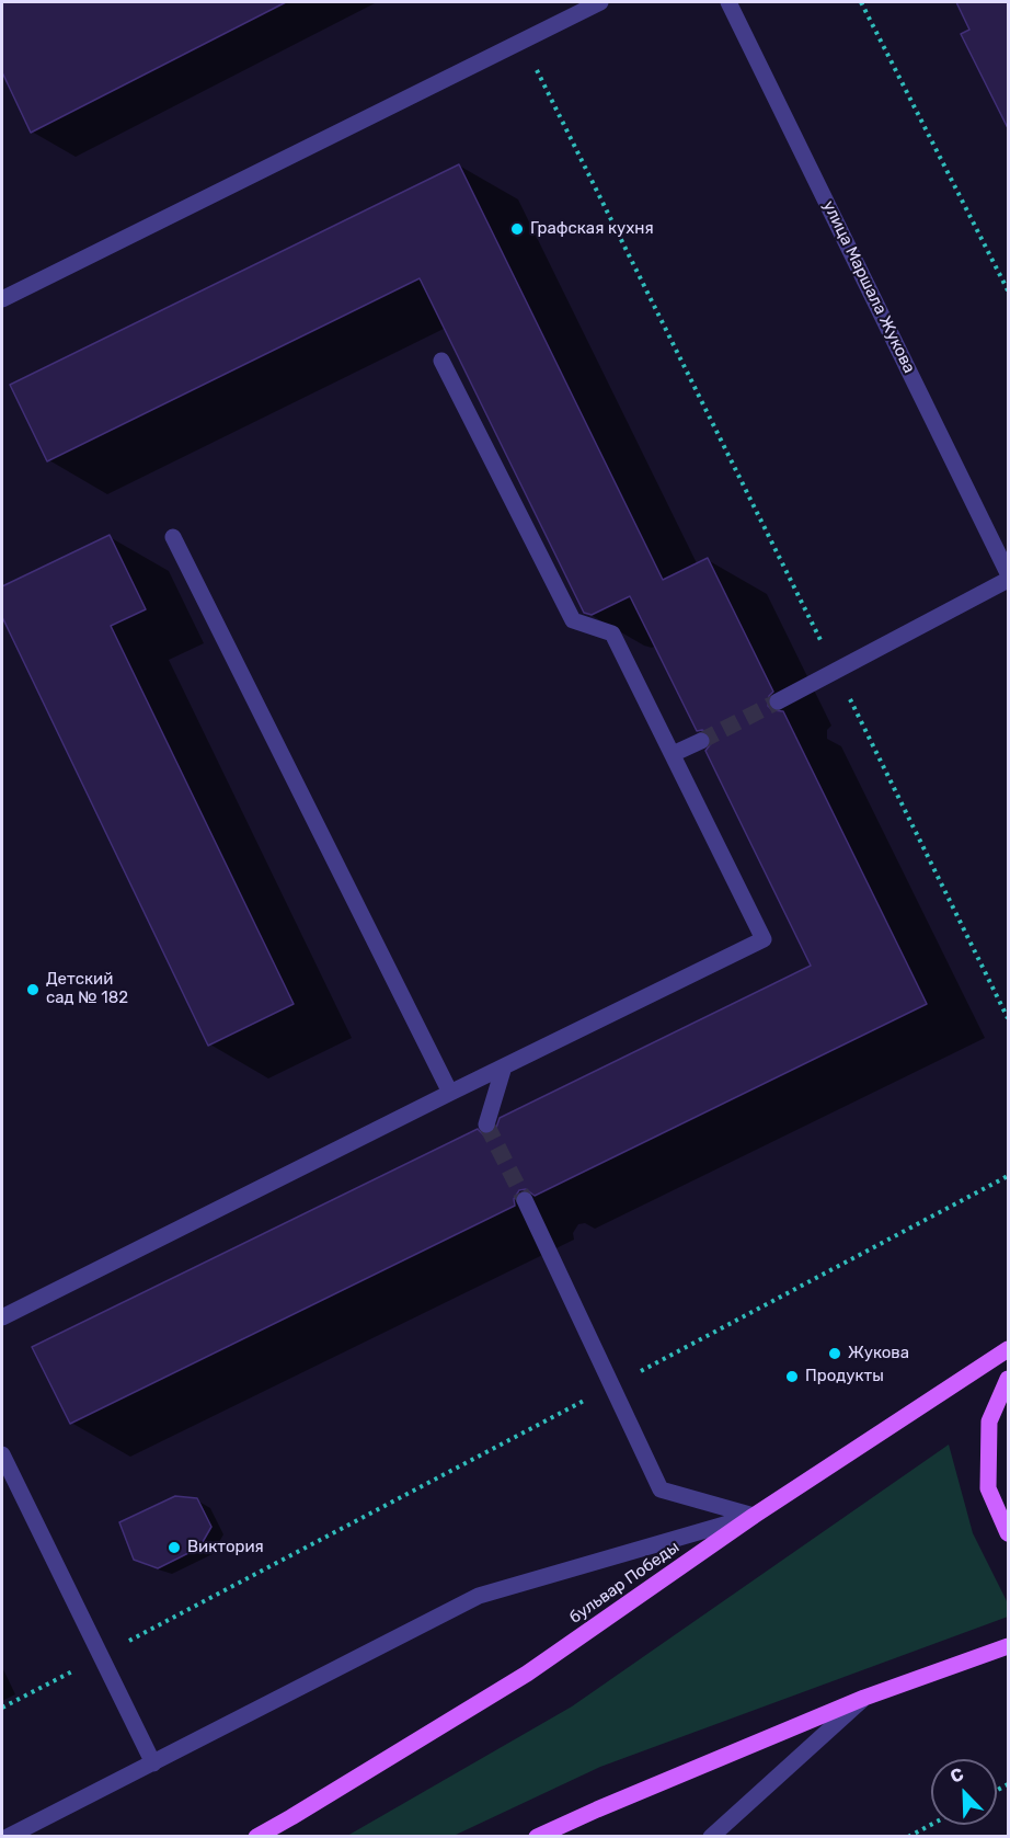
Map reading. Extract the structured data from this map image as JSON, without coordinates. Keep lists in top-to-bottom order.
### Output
{
  "streets": {
    "main road": ["бульвар Победы"],
    "street": ["улица Маршала Жукова"]
  },
  "places": [
    "Графская кухня",
    "Детский сад № 182",
    "Жукова",
    "Продукты",
    "Виктория"
  ],
  "north": "top left"
}
